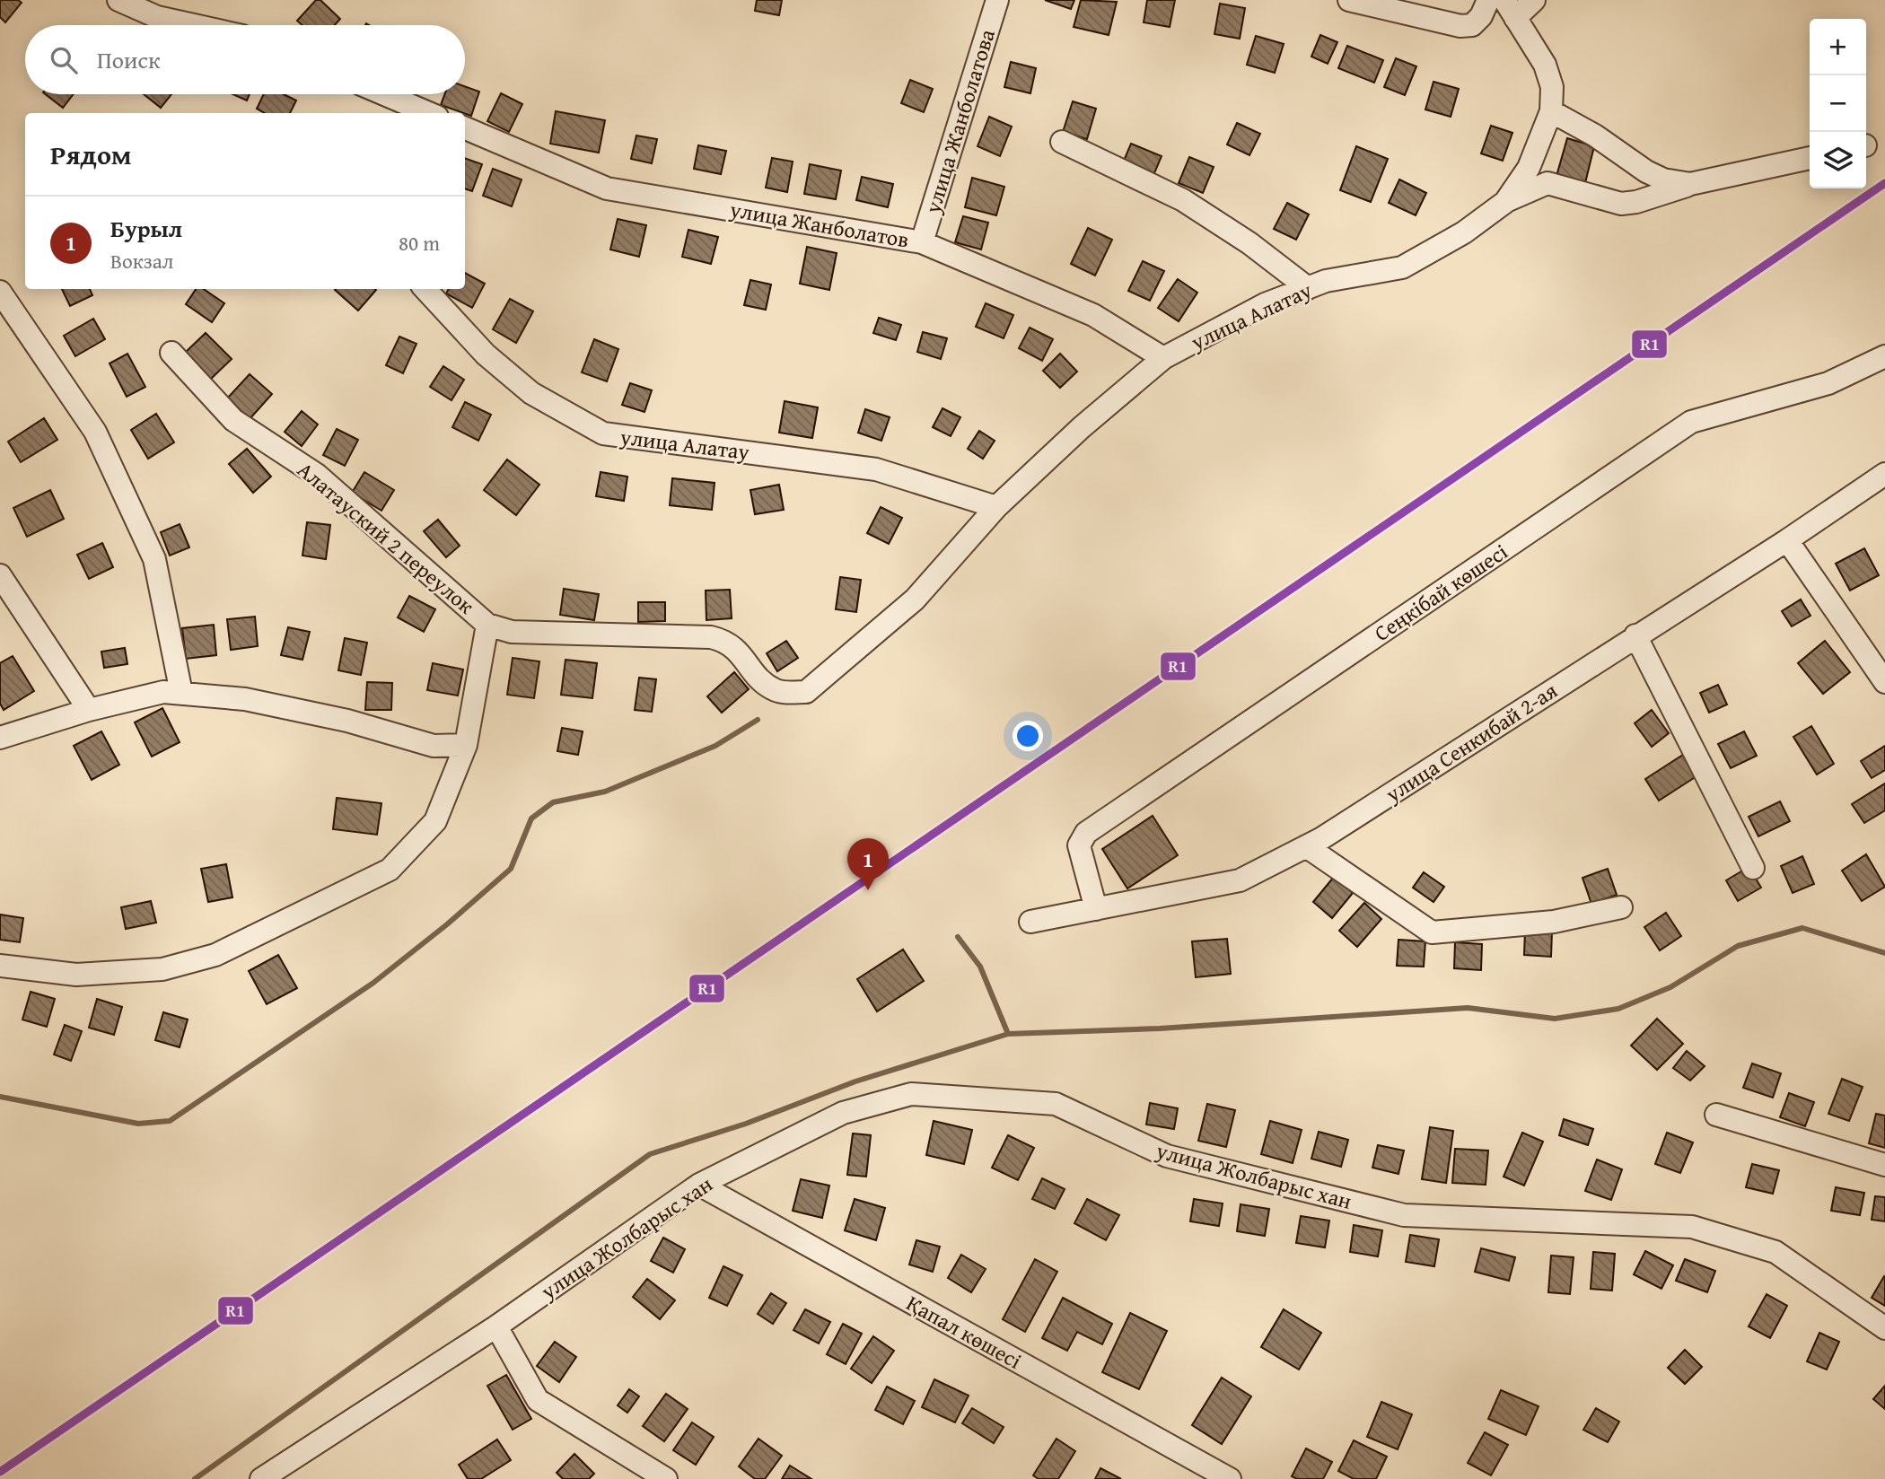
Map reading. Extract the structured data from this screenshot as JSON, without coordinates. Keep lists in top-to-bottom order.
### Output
{
  "streets": {
    "street": [
      "улица Жанболатова",
      "улица Жанболатов",
      "улица Алатау",
      "Алатауский 2 переулок",
      "Сеңкібай көшесі",
      "улица Сенкибай 2-ая",
      "улица Жолбарыс хан",
      "Қапал көшесі"
    ]
  },
  "crossings": [
    ["улица Жанболатова", "улица Жанболатов"],
    ["улица Жанболатов", "улица Алатау"],
    ["улица Алатау", "Алатауский 2 переулок"],
    ["Сеңкібай көшесі", "улица Сенкибай 2-ая"],
    ["улица Жолбарыс хан", "Қапал көшесі"]
  ],
  "lines": ["transit line R1"],
  "page": {
    "map_buttons": ["+", "−"],
    "search": "Поиск",
    "heading": "Рядом",
    "list": [
      {
        "mark": "1",
        "name": "Бурыл",
        "note": "Вокзал",
        "value": "80 m"
      }
    ],
    "pins": "1"
  }
}
